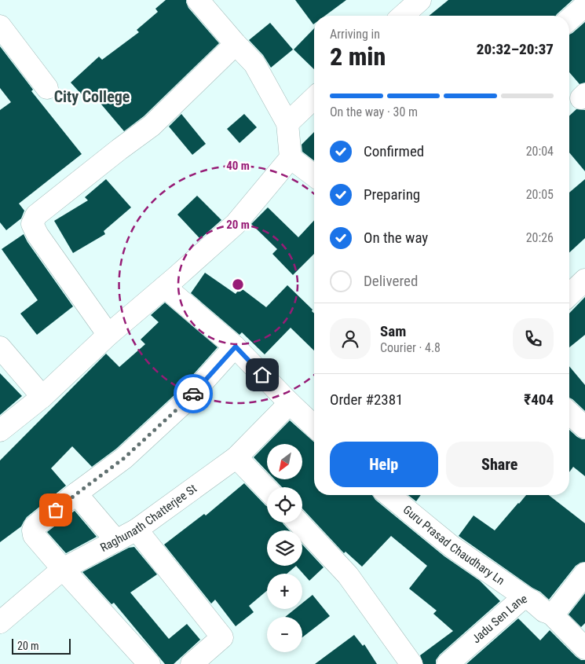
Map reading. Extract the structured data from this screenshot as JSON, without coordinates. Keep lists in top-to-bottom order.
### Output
{
  "streets": {
    "street": ["Raghunath Chatterjee St", "Guru Prasad Chaudhary Ln", "Jadu Sen Lane"]
  },
  "crossings": [
    ["Guru Prasad Chaudhary Ln", "Jadu Sen Lane"]
  ],
  "districts": ["City College"],
  "scale_bar": "20 m",
  "north": "bottom left",
  "page": {
    "heading": ["2 min", "Arriving in", "20:32–20:37"],
    "panel": [
      "Sam",
      "Courier · 4.8",
      "Order #2381",
      "₹404"
    ],
    "bar": "On the way · 30 m",
    "list": [
      ["Confirmed", "20:04"],
      ["Preparing", "20:05"],
      ["On the way", "20:26"],
      "Delivered"
    ],
    "buttons": ["Help", "Share"],
    "map_buttons": ["+", "−"],
    "scale": "20 m"
  },
  "rings": ["40 m", "20 m"]
}
